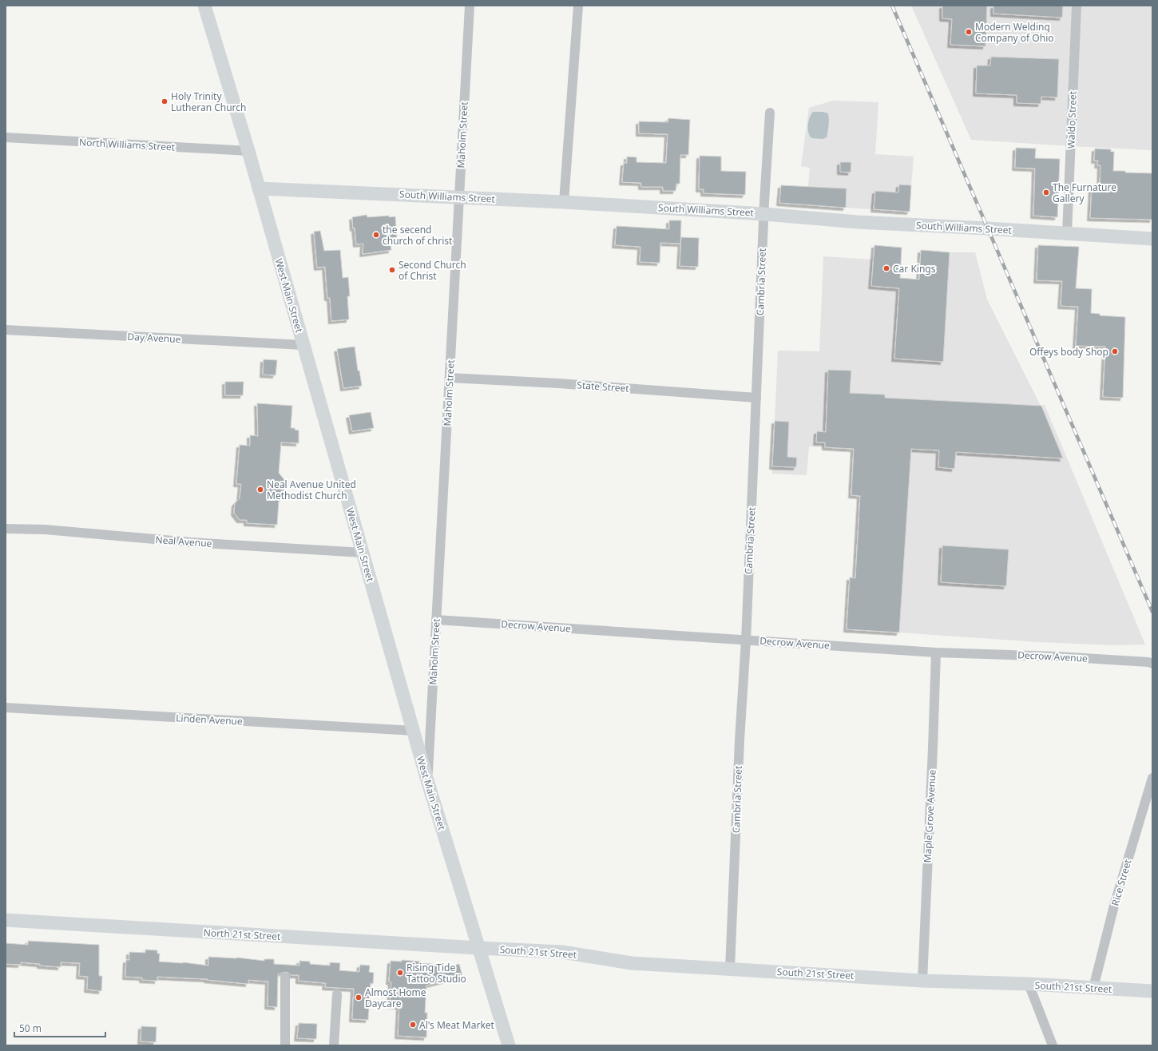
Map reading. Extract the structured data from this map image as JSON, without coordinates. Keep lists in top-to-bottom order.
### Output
{
  "streets": {
    "main road": [
      "South Williams Street",
      "West Main Street",
      "North 21st Street",
      "South 21st Street"
    ],
    "street": [
      "Waldo Street",
      "Maholm Street",
      "North Williams Street",
      "Cambria Street",
      "Day Avenue",
      "State Street",
      "Neal Avenue",
      "Decrow Avenue",
      "Linden Avenue",
      "Maple Grove Avenue",
      "Rice Street"
    ]
  },
  "crossings": [
    ["Waldo Street", "South Williams Street"],
    ["Maholm Street", "South Williams Street"],
    ["Maholm Street", "West Main Street"],
    ["Maholm Street", "State Street"],
    ["Maholm Street", "Decrow Avenue"],
    ["North Williams Street", "West Main Street"],
    ["South Williams Street", "Cambria Street"],
    ["South Williams Street", "West Main Street"],
    ["Cambria Street", "State Street"],
    ["Cambria Street", "Decrow Avenue"],
    ["Cambria Street", "South 21st Street"],
    ["West Main Street", "Day Avenue"],
    ["West Main Street", "Neal Avenue"],
    ["West Main Street", "Linden Avenue"],
    ["West Main Street", "North 21st Street"],
    ["West Main Street", "South 21st Street"],
    ["Decrow Avenue", "Maple Grove Avenue"],
    ["Maple Grove Avenue", "South 21st Street"],
    ["Rice Street", "South 21st Street"],
    ["North 21st Street", "South 21st Street"]
  ],
  "places": [
    "Modern Welding Company of Ohio",
    "Holy Trinity Lutheran Church",
    "The Furnature Gallery",
    "the secend church of christ",
    "Car Kings",
    "Second Church of Christ",
    "Offeys body Shop",
    "Neal Avenue United Methodist Church",
    "Rising Tide Tattoo Studio",
    "Almost Home Daycare",
    "Al's Meat Market"
  ],
  "scale_bar": "50 m"
}
